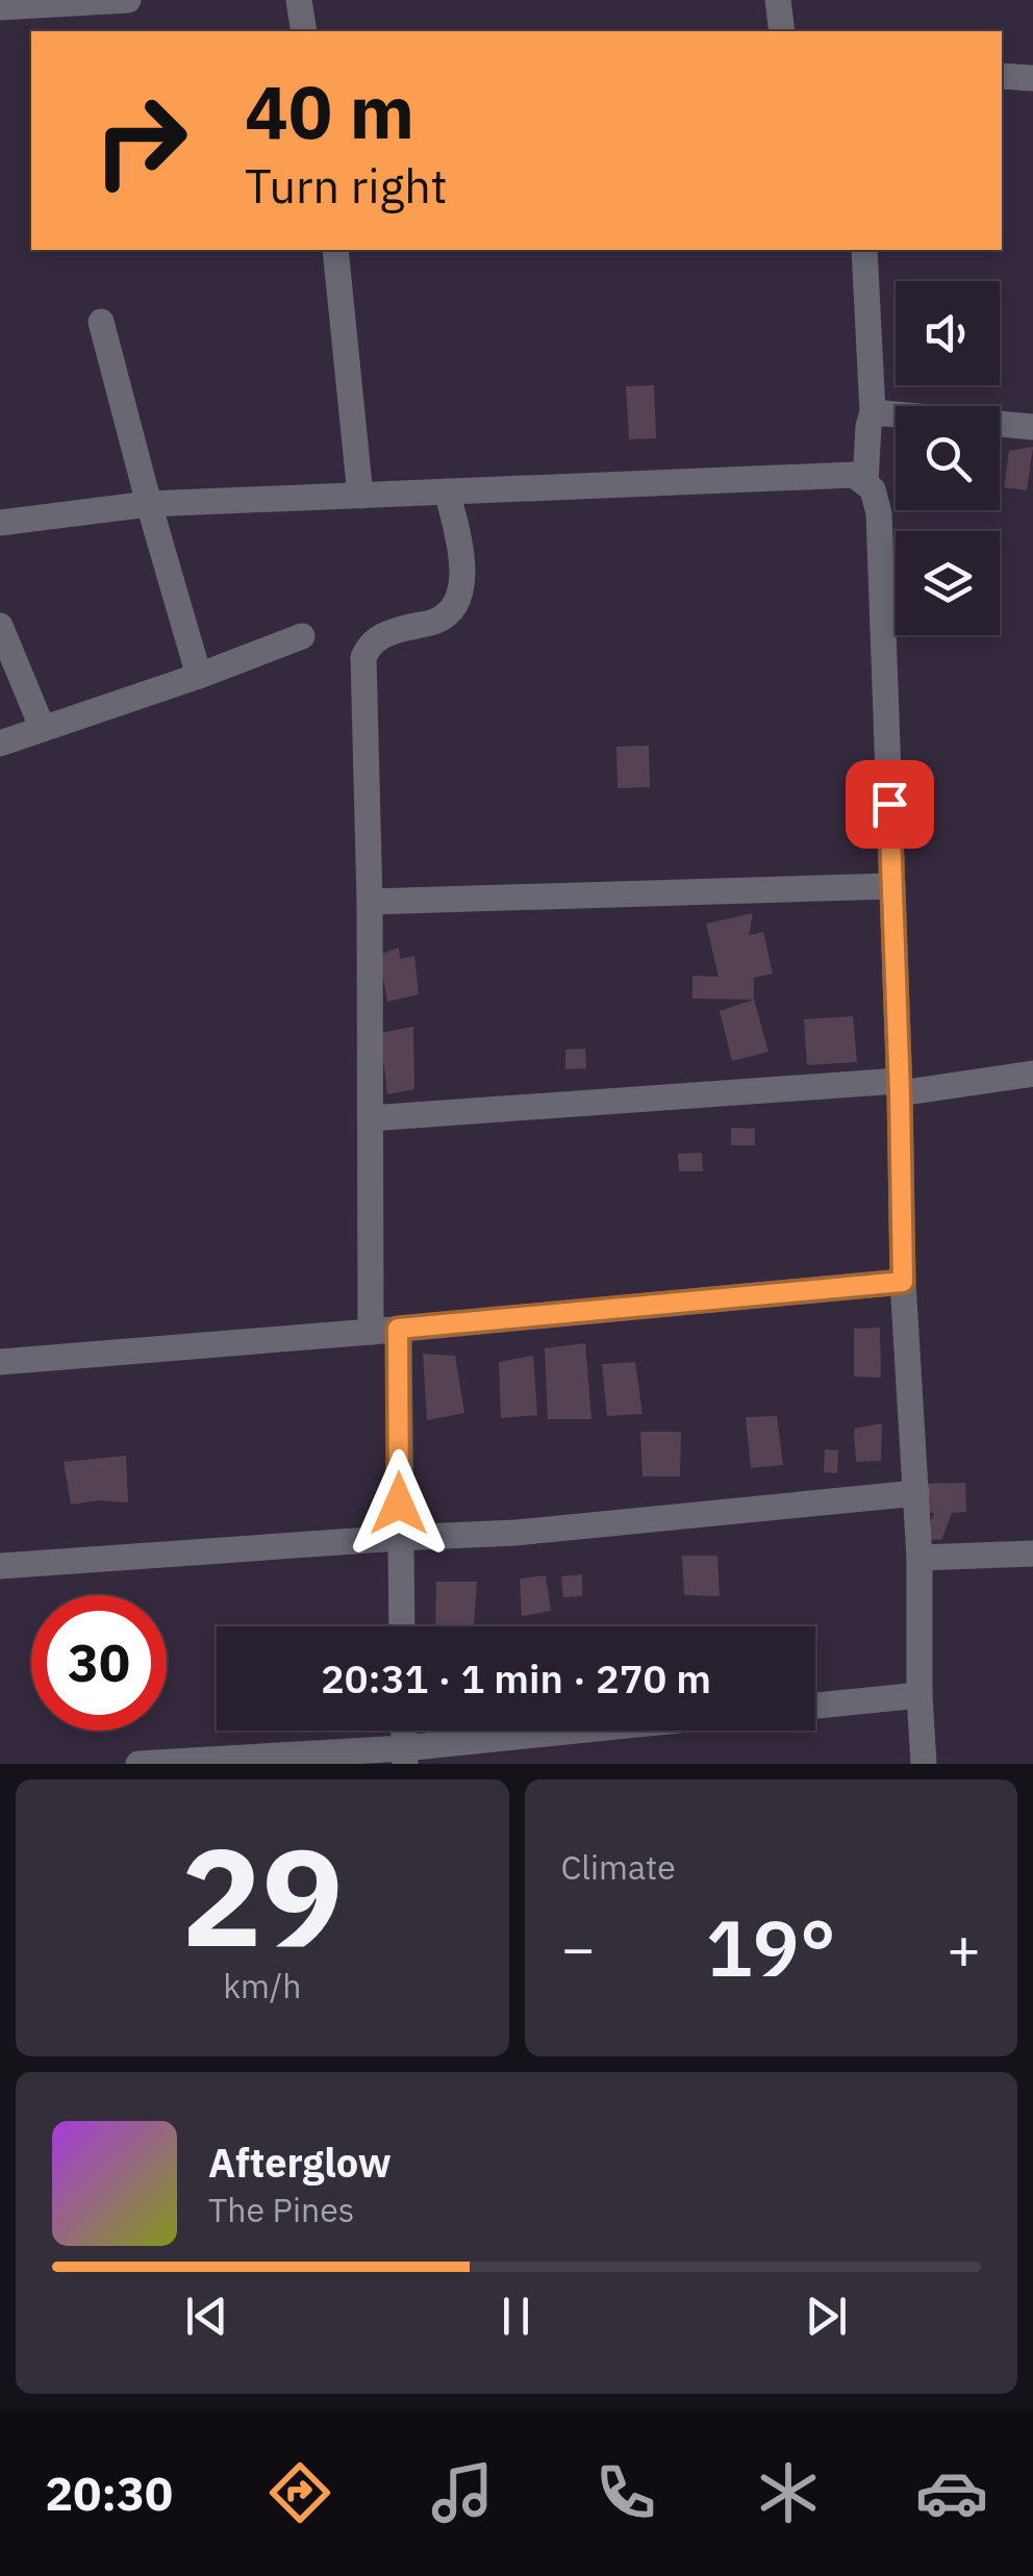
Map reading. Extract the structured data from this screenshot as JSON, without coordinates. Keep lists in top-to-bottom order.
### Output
{
  "page": {
    "turn": ["40 m", "Turn right"],
    "limit": "30",
    "trip": "20:31 · 1 min · 270 m",
    "tile": [
      ["29", "km/h"],
      "Climate"
    ],
    "heat": ["−", "19°", "+"],
    "song": ["Afterglow", "The Pines"],
    "tabs": "20:30"
  }
}
